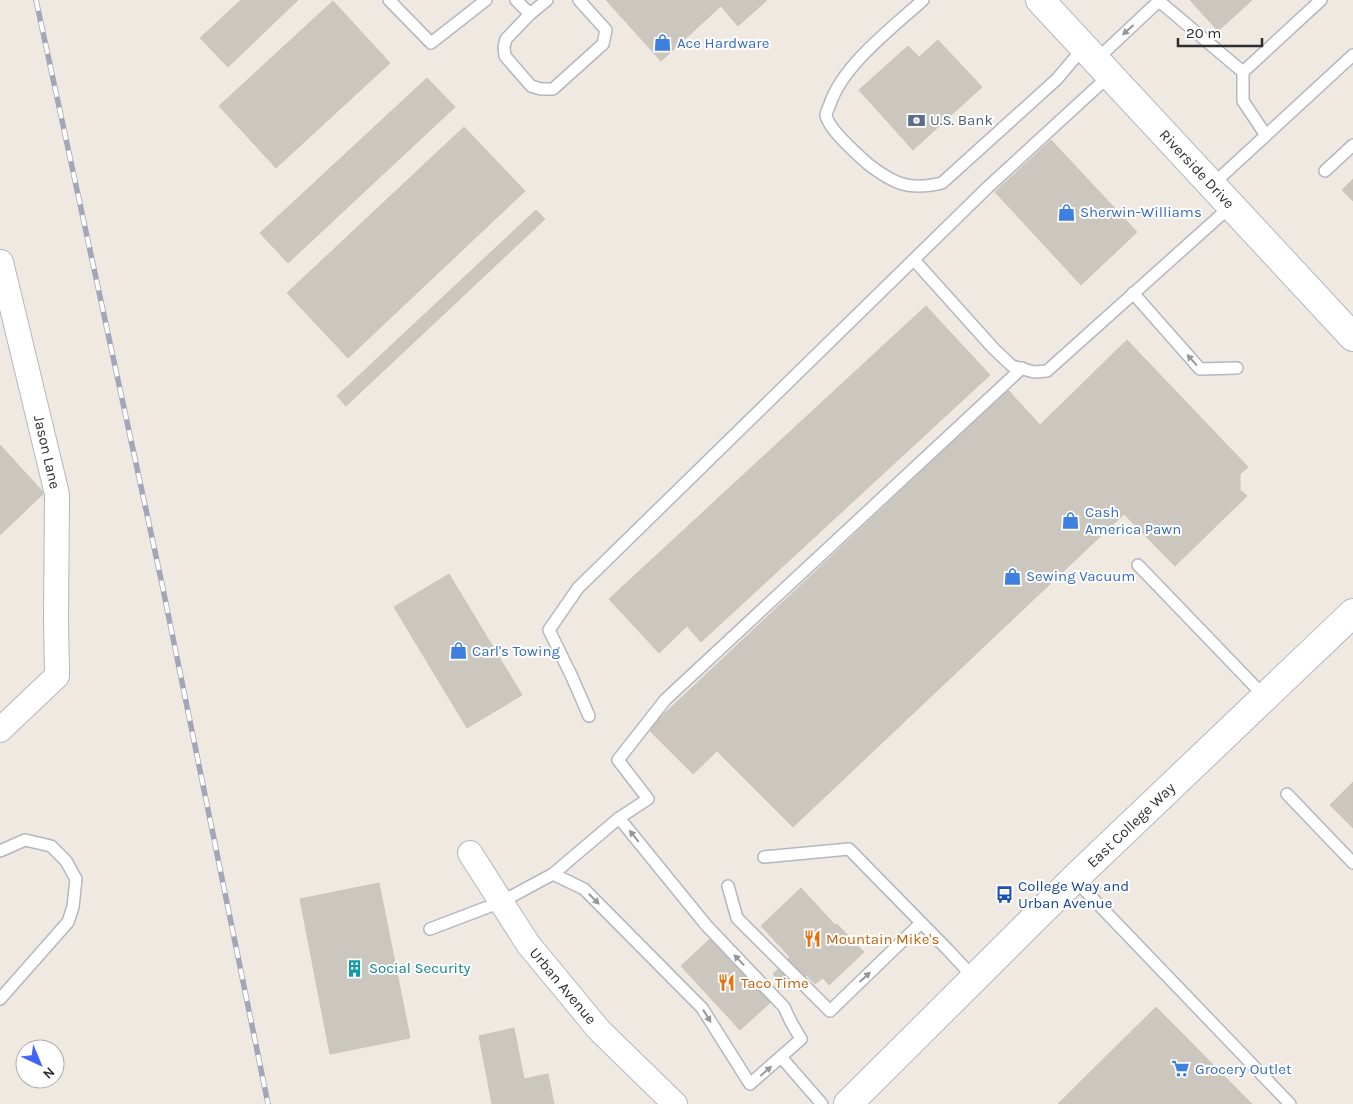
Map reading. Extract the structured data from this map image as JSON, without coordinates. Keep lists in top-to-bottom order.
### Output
{
  "streets": {
    "main road": ["Riverside Drive", "East College Way"],
    "street": ["Jason Lane", "Urban Avenue"]
  },
  "places": {
    "shop": [
      "Ace Hardware",
      "Sherwin-Williams",
      "Cash America Pawn",
      "Sewing Vacuum",
      "Carl's Towing"
    ],
    "bank": ["U.S. Bank"],
    "bus stop": ["College Way and Urban Avenue"],
    "restaurant": ["Mountain Mike's", "Taco Time"],
    "building": ["Social Security"],
    "supermarket": ["Grocery Outlet"]
  },
  "scale_bar": "20 m",
  "north": "bottom right"
}
